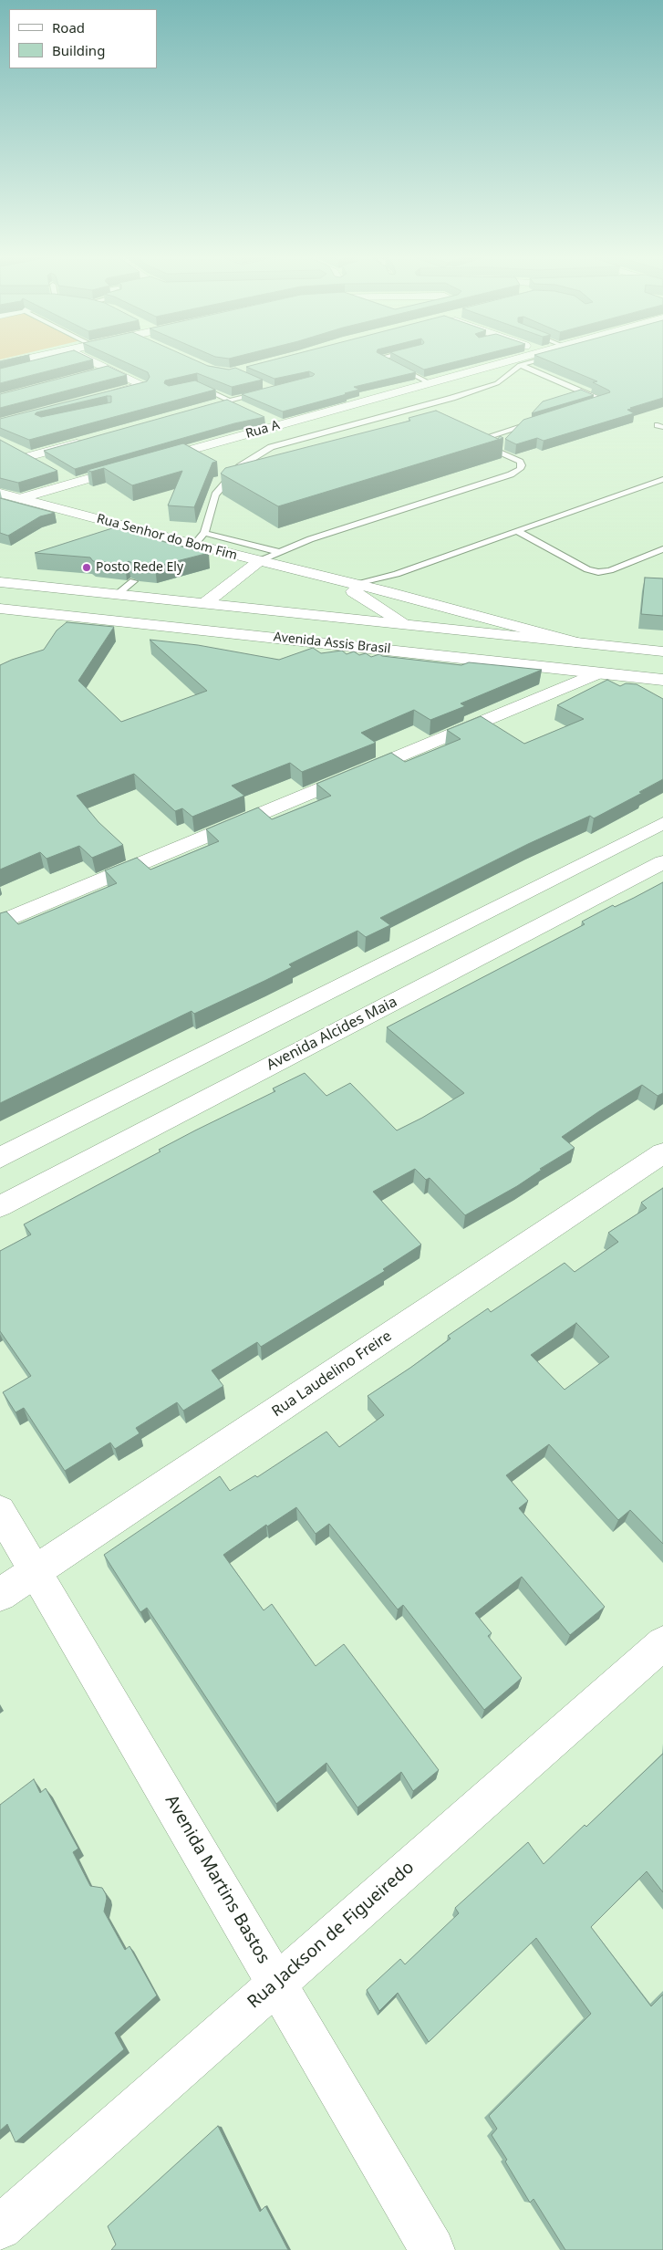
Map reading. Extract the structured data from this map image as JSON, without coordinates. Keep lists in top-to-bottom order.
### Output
{
  "streets": {
    "street": [
      "Rua A",
      "Rua Senhor do Bom Fim",
      "Avenida Assis Brasil",
      "Avenida Alcides Maia",
      "Rua Laudelino Freire",
      "Avenida Martins Bastos",
      "Rua Jackson de Figueiredo"
    ]
  },
  "crossings": [
    ["Rua Senhor do Bom Fim", "Avenida Assis Brasil"],
    ["Rua Laudelino Freire", "Avenida Martins Bastos"],
    ["Avenida Martins Bastos", "Rua Jackson de Figueiredo"]
  ],
  "places": ["Posto Rede Ely"],
  "legend": ["Road", "Building"]
}
